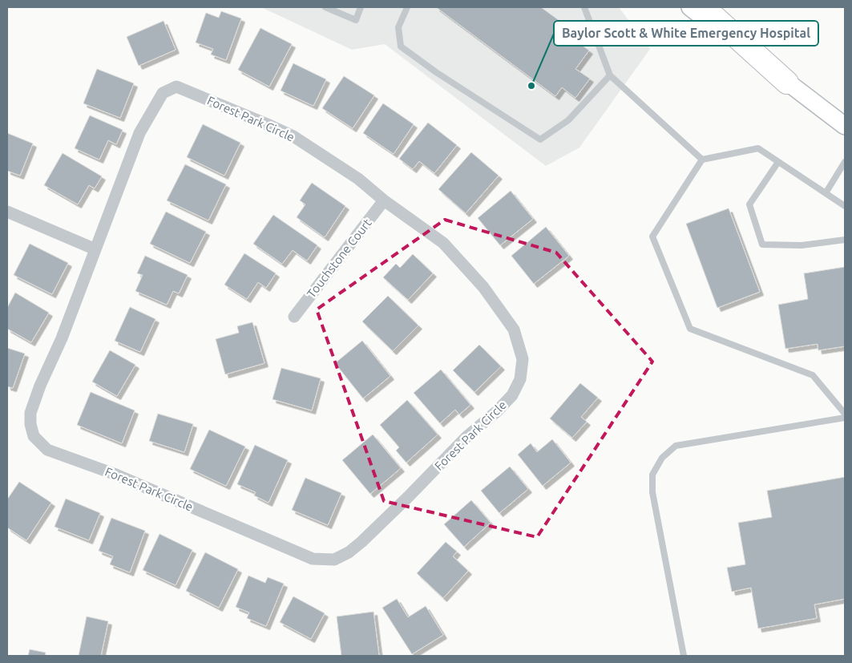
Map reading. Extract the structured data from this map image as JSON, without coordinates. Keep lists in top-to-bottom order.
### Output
{
  "streets": {
    "street": ["Forest Park Circle", "Touchstone Court"]
  },
  "crossings": [
    ["Forest Park Circle", "Touchstone Court"]
  ],
  "places": ["Baylor Scott & White Emergency Hospital"]
}
